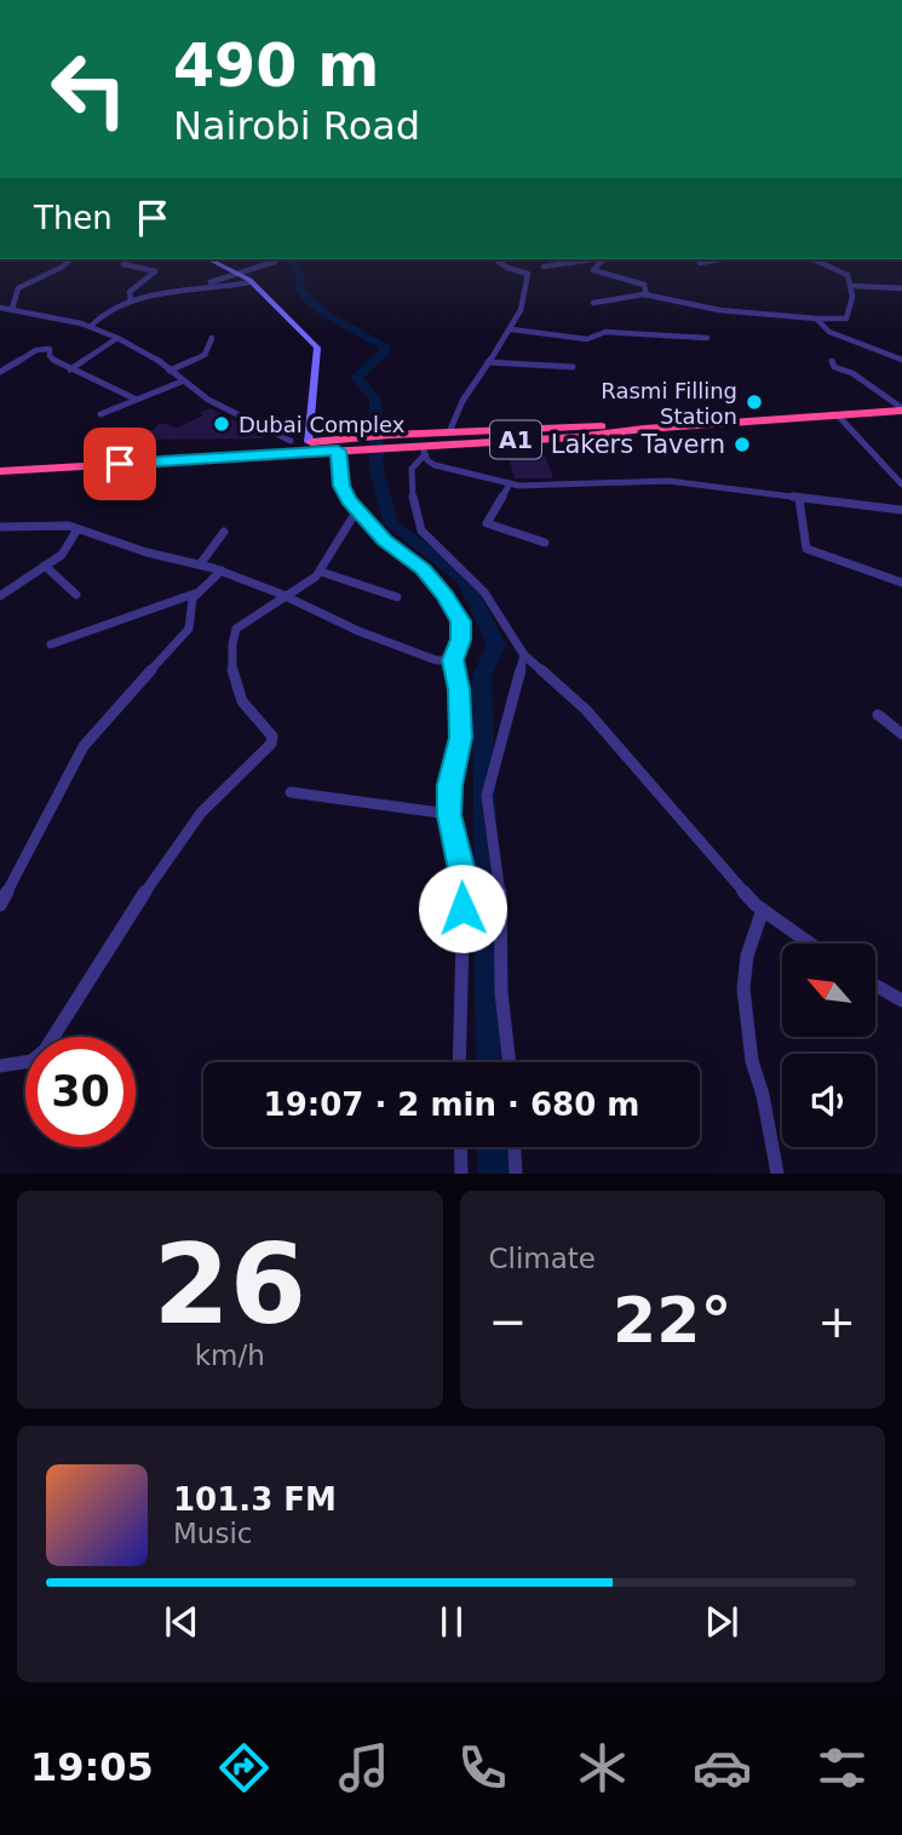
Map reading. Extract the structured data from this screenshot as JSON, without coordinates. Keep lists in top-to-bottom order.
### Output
{
  "streets": {
    "highway": ["A1"]
  },
  "places": ["Rasmi Filling Station", "Dubai Complex", "Lakers Tavern"],
  "north": "top left",
  "page": {
    "turn": ["490 m", "Nairobi Road"],
    "then": "Then",
    "limit": "30",
    "trip": "19:07 · 2 min · 680 m",
    "tile": [
      ["26", "km/h"],
      "Climate"
    ],
    "heat": ["−", "22°", "+"],
    "song": ["101.3 FM", "Music"],
    "tabs": "19:05"
  }
}
